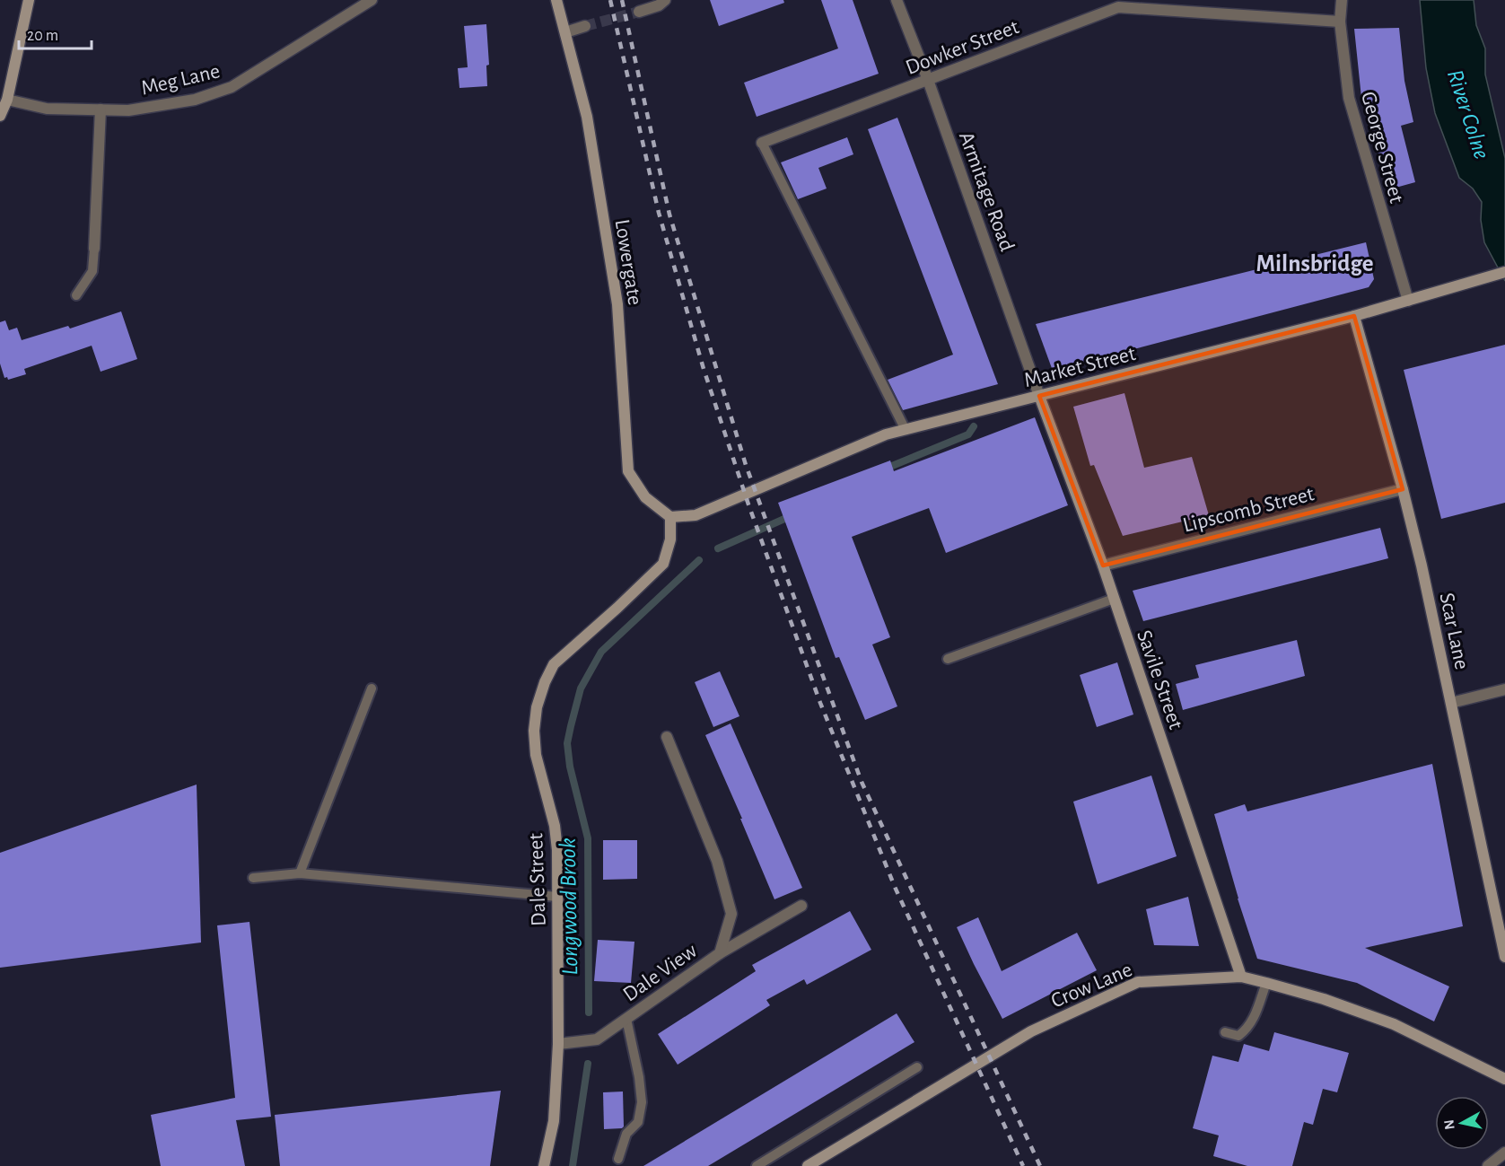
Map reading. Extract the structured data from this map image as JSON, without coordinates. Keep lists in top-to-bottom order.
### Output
{
  "streets": {
    "street": [
      "Dowker Street",
      "Meg Lane",
      "George Street",
      "Armitage Road",
      "Lowergate",
      "Market Street",
      "Lipscomb Street",
      "Scar Lane",
      "Savile Street",
      "Dale Street",
      "Dale View",
      "Crow Lane"
    ]
  },
  "crossings": [
    ["Dowker Street", "George Street"],
    ["Dowker Street", "Armitage Road"],
    ["George Street", "Market Street"],
    ["Armitage Road", "Market Street"],
    ["Armitage Road", "Savile Street"],
    ["Lowergate", "Market Street"],
    ["Lowergate", "Dale Street"],
    ["Market Street", "Scar Lane"],
    ["Market Street", "Savile Street"],
    ["Market Street", "Dale Street"],
    ["Lipscomb Street", "Scar Lane"],
    ["Lipscomb Street", "Savile Street"],
    ["Savile Street", "Crow Lane"],
    ["Dale Street", "Dale View"]
  ],
  "districts": ["Milnsbridge"],
  "water": ["River Colne", "Longwood Brook"],
  "scale_bar": "20 m",
  "north": "left"
}
